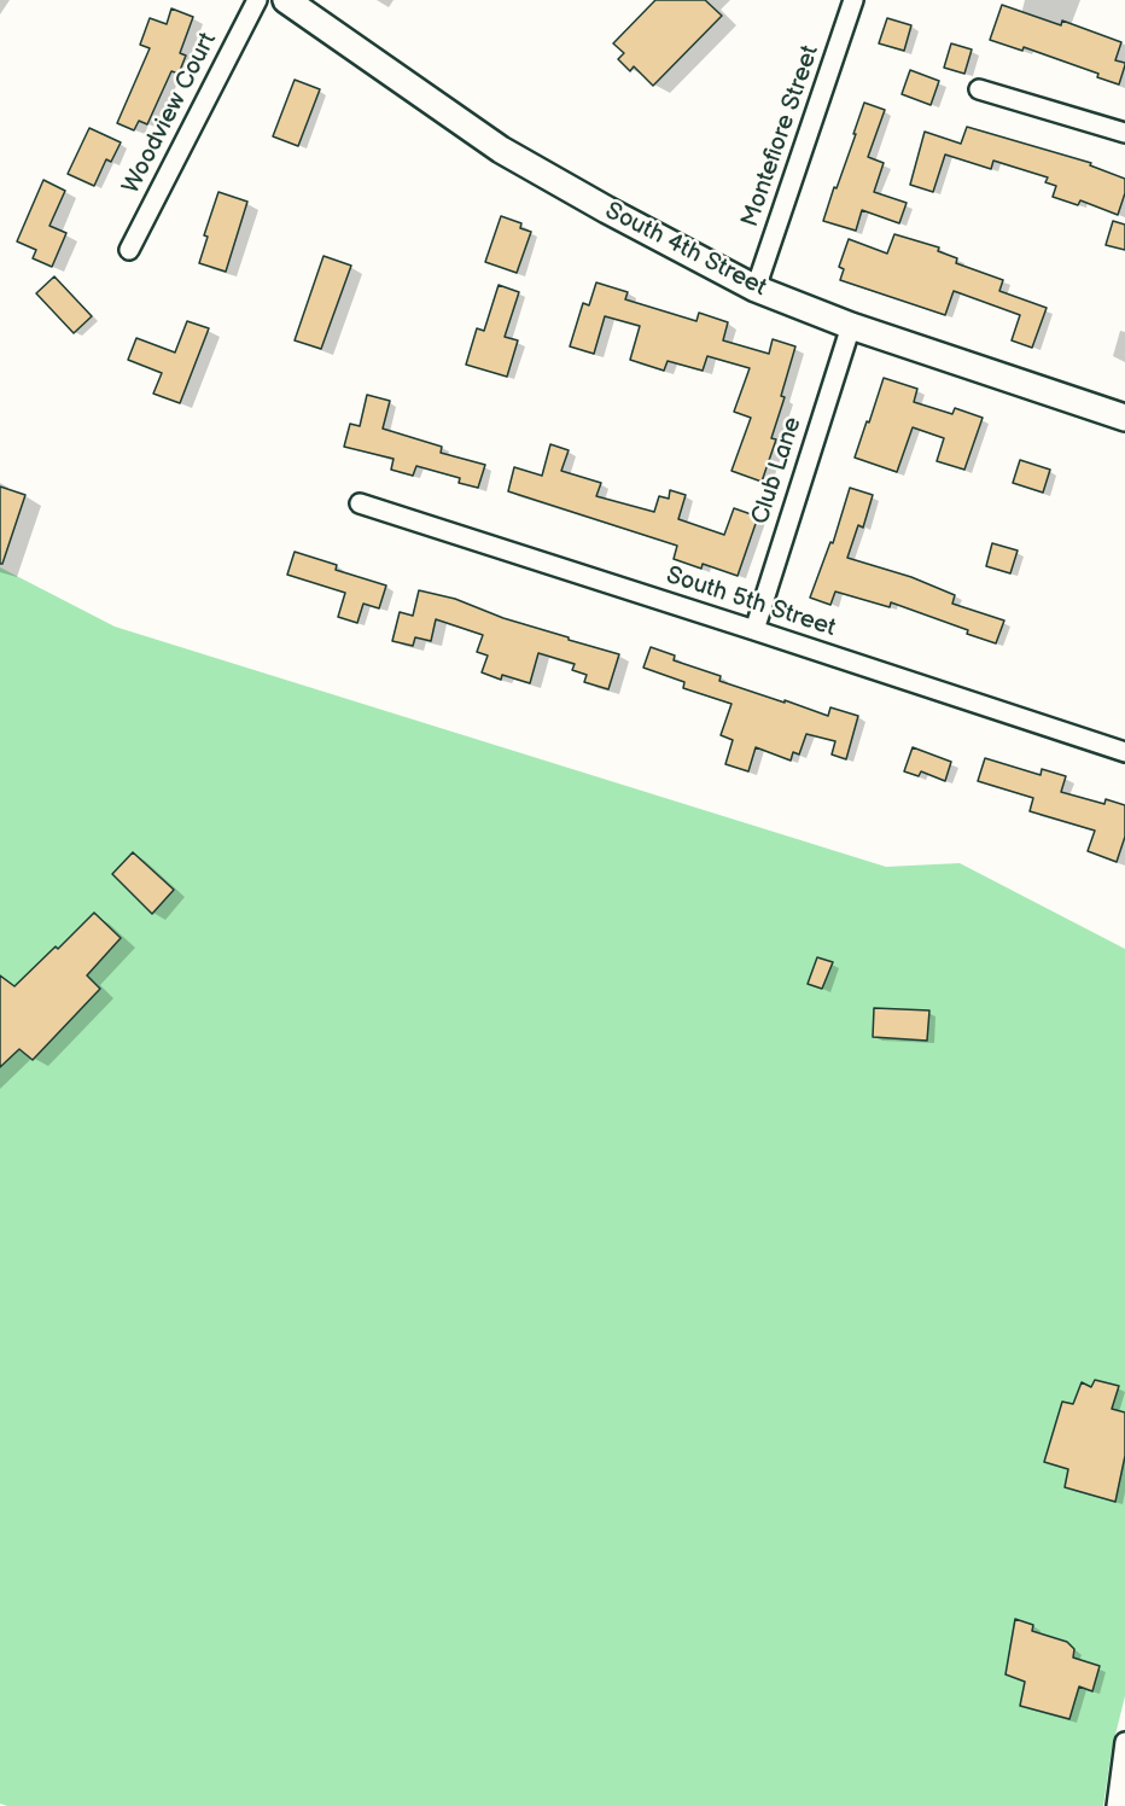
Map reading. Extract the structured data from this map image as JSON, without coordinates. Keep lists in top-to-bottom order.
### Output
{
  "streets": {
    "main road": ["South 4th Street"],
    "street": [
      "Woodview Court",
      "Montefiore Street",
      "Club Lane",
      "South 5th Street"
    ]
  },
  "crossings": [
    ["Montefiore Street", "South 4th Street"],
    ["South 4th Street", "Club Lane"],
    ["Club Lane", "South 5th Street"]
  ]
}
